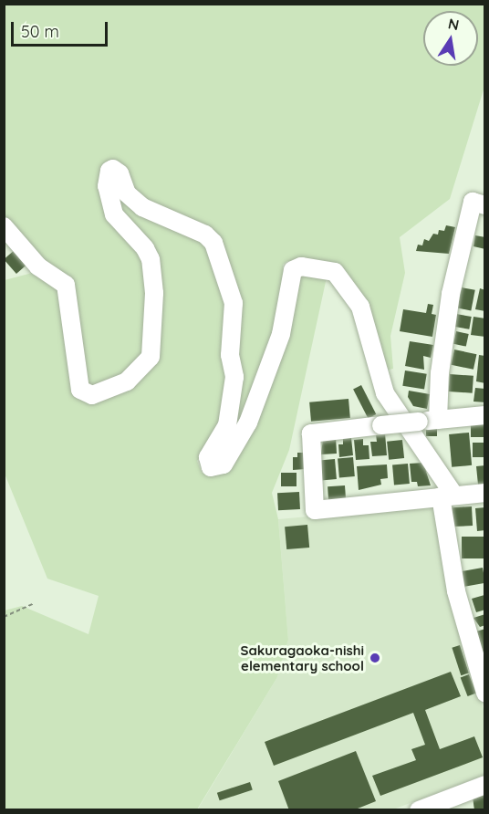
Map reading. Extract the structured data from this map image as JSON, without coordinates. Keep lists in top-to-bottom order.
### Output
{
  "places": ["Sakuragaoka-nishi elementary school"],
  "scale_bar": "50 m",
  "north": "top"
}
